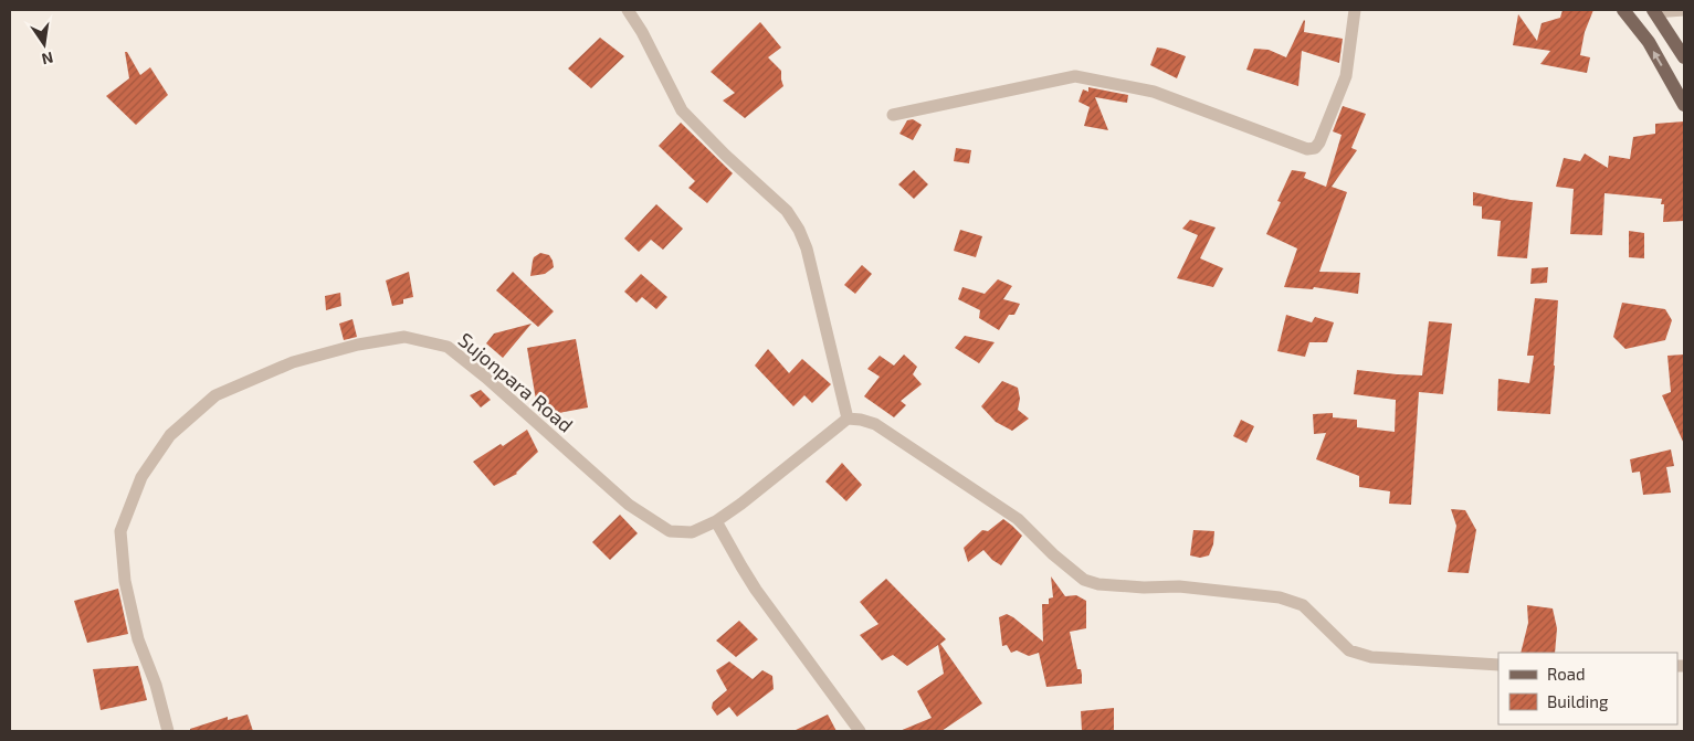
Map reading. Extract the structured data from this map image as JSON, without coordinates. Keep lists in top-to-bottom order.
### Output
{
  "streets": {
    "street": ["Sujonpara Road"]
  },
  "legend": ["Road", "Building"],
  "north": "bottom"
}
